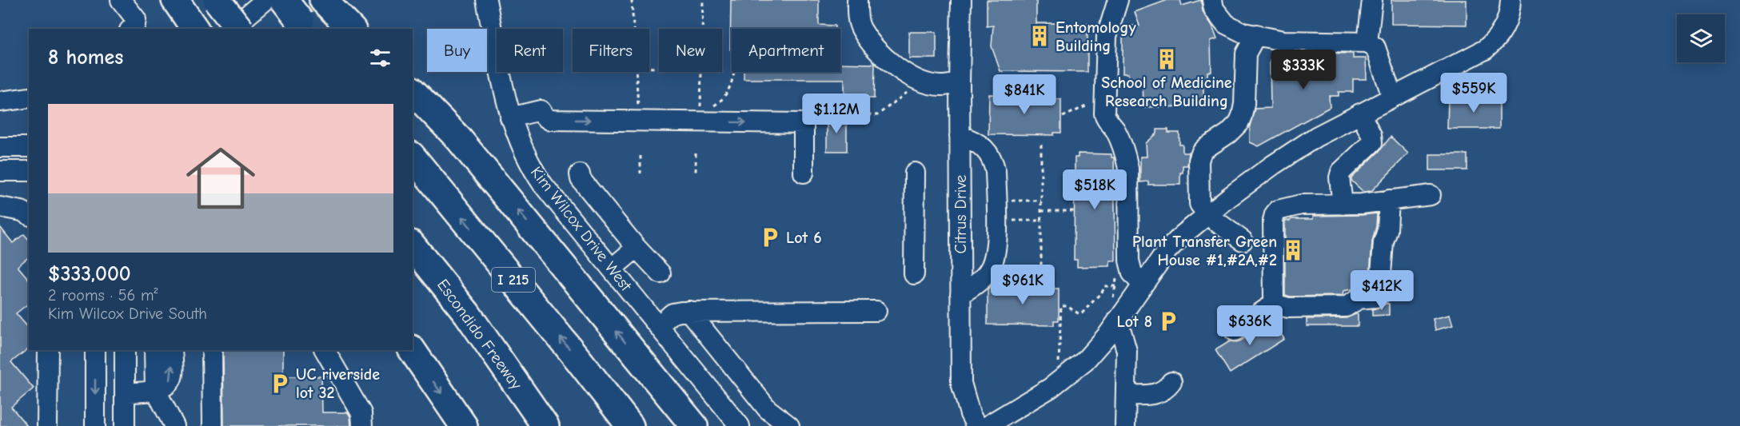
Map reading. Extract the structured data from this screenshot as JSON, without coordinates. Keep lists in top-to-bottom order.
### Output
{
  "streets": {
    "highway": ["I 215", "Escondido Freeway"],
    "street": ["Citrus Drive", "Kim Wilcox Drive West"]
  },
  "places": {
    "building": ["Entomology Building", "School of Medicine Research Building", "Plant Transfer Green House #1,#2A,#2"],
    "parking": ["Lot 6", "Lot 8", "UC riverside lot 32"]
  },
  "page": {
    "chip": [
      "Buy",
      "Rent",
      "Filters",
      "New",
      "Apartment"
    ],
    "heading": "8 homes",
    "price": [
      "$333K",
      "$559K",
      "$841K",
      "$1.12M",
      "$518K",
      "$961K",
      "$412K",
      "$636K"
    ],
    "list": [
      {
        "name": "$333,000",
        "note": "2 rooms · 56 m² · Kim Wilcox Drive South"
      }
    ]
  }
}
